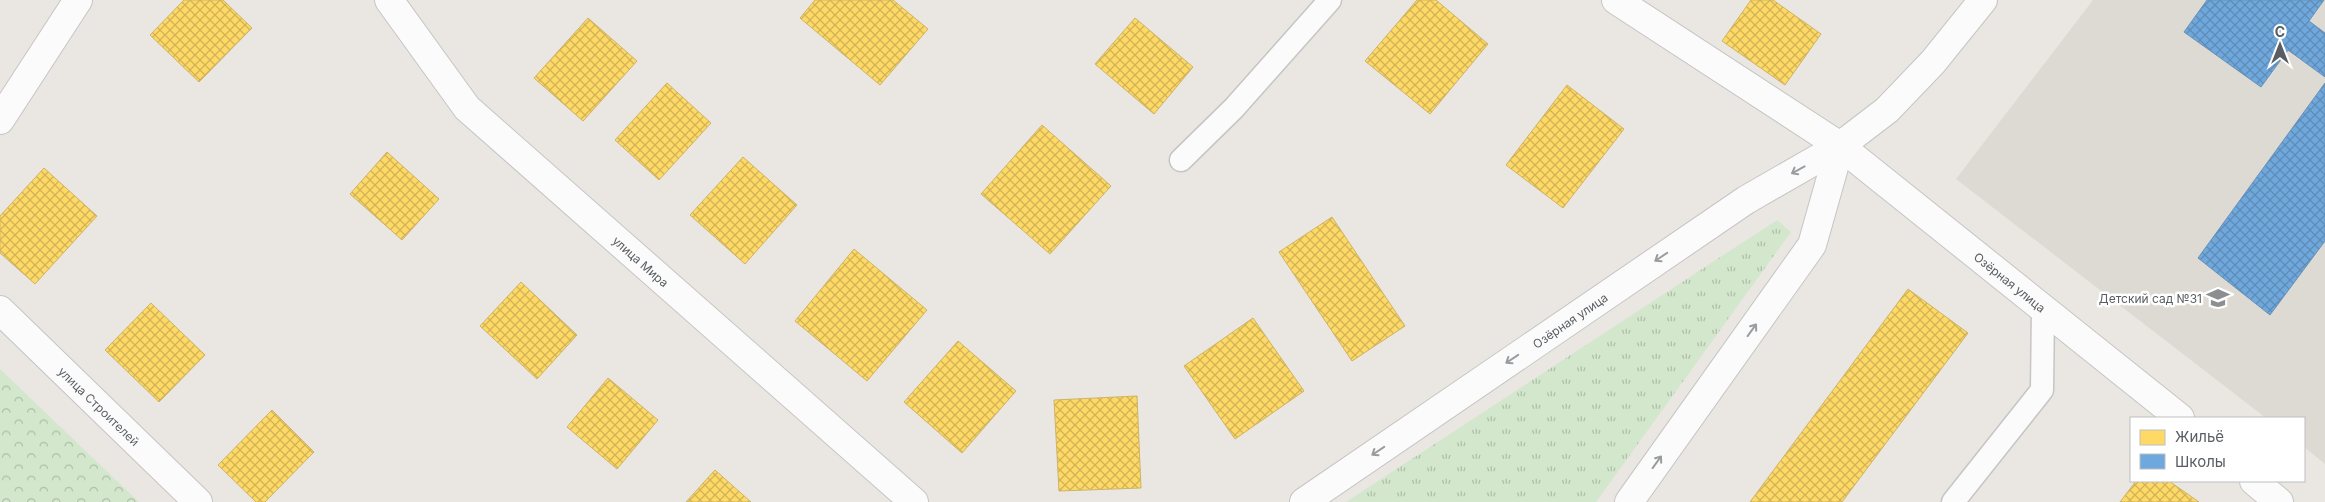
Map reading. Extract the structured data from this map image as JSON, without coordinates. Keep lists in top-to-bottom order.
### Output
{
  "streets": {
    "street": ["улица Мира", "Озёрная улица", "улица Строителей"]
  },
  "one_way": ["Озёрная улица"],
  "places": {
    "school or university": ["Детский сад №31"]
  },
  "legend": ["Жильё", "Школы"],
  "north": "top"
}
